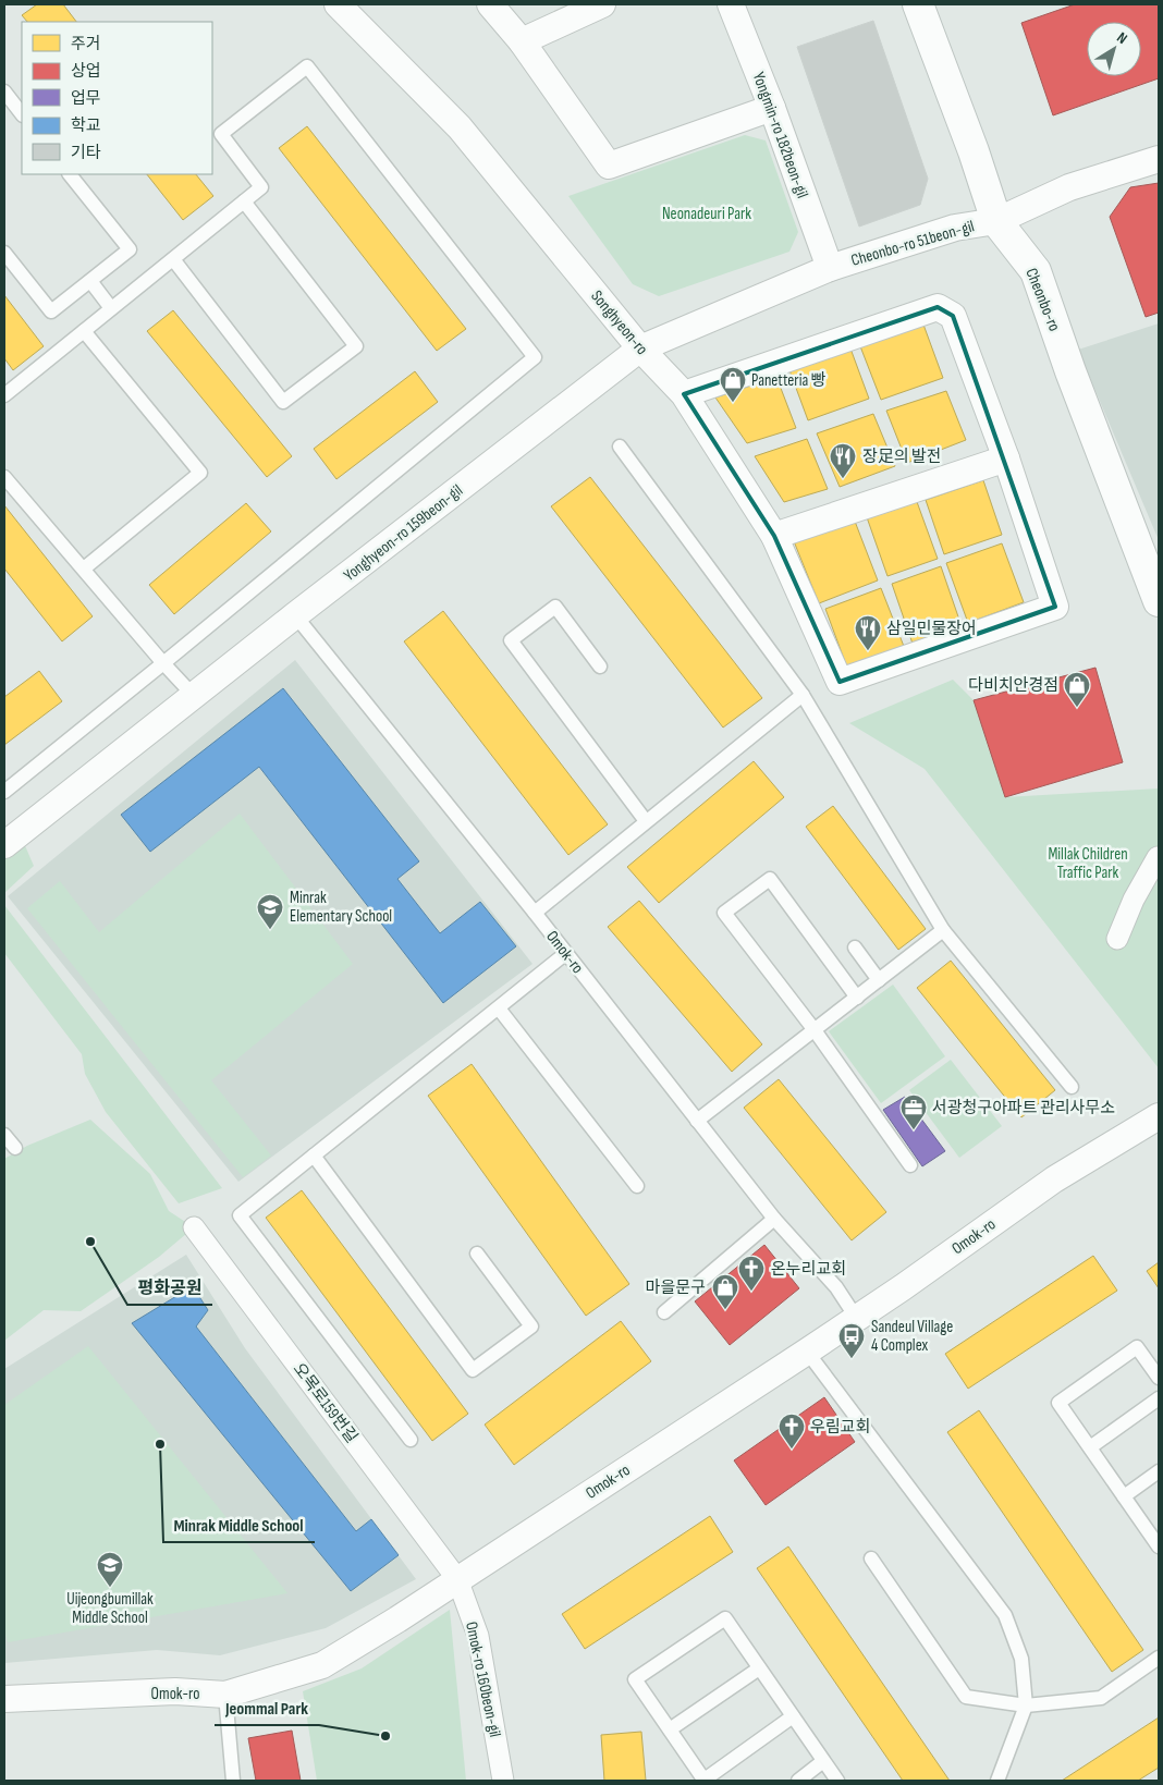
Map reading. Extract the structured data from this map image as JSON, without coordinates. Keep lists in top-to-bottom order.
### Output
{
  "streets": {
    "main road": ["Cheonbo-ro"],
    "street": [
      "Yongmin-ro 182beon-gil",
      "Cheonbo-ro 51beon-gil",
      "Songhyeon-ro",
      "Yonghyeon-ro 159beon-gil",
      "Omok-ro",
      "오목로159번길",
      "Omok-ro 160beon-gil"
    ]
  },
  "crossings": [
    ["Yongmin-ro 182beon-gil", "Cheonbo-ro 51beon-gil"],
    ["Yongmin-ro 182beon-gil", "Yonghyeon-ro 159beon-gil"],
    ["Cheonbo-ro 51beon-gil", "Cheonbo-ro"],
    ["Cheonbo-ro 51beon-gil", "Yonghyeon-ro 159beon-gil"],
    ["Songhyeon-ro", "Yonghyeon-ro 159beon-gil"],
    ["Yonghyeon-ro 159beon-gil", "Omok-ro"],
    ["Omok-ro", "오목로159번길"],
    ["Omok-ro", "Omok-ro 160beon-gil"],
    ["오목로159번길", "Omok-ro 160beon-gil"]
  ],
  "parks": ["Neonadeuri Park", "Millak Children Traffic Park"],
  "places": {
    "shop": ["Panetteria 빵", "다비치안경점", "마을문구"],
    "restaurant": ["장足의 발전", "삼일민물장어"],
    "school or university": ["Minrak Elementary School", "Uijeongbumillak Middle School"],
    "office": ["서광청구아파트 관리사무소"],
    "other": ["평화공원", "Minrak Middle School", "Jeommal Park"],
    "church": ["온누리교회", "우림교회"],
    "bus stop": ["Sandeul Village 4 Complex"]
  },
  "legend": [
    "주거",
    "상업",
    "업무",
    "학교",
    "기타"
  ],
  "north": "top right"
}
